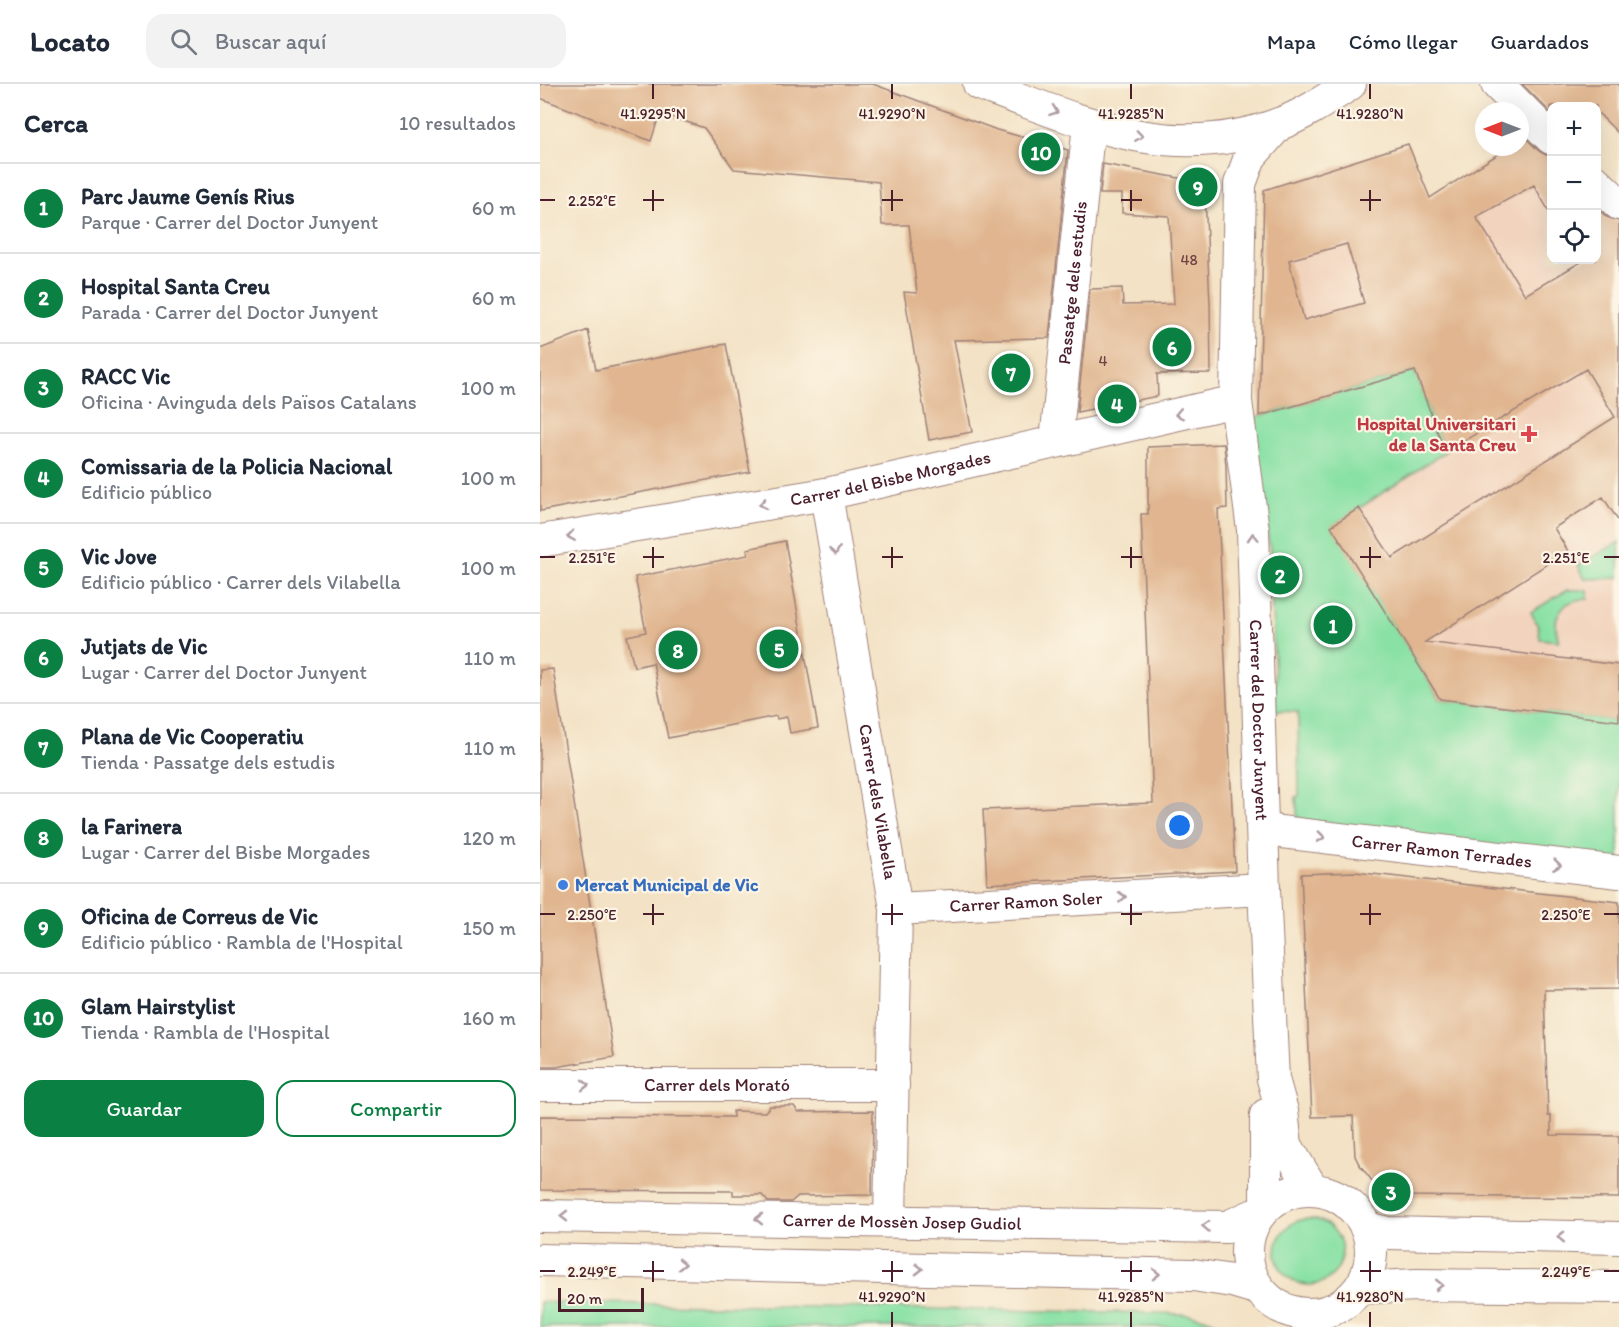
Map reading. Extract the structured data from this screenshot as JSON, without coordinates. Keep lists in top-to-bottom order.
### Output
{
  "streets": {
    "street": [
      "Passatge dels estudis",
      "Carrer del Bisbe Morgades",
      "Carrer del Doctor Junyent",
      "Carrer dels Vilabella",
      "Carrer Ramon Terrades",
      "Carrer Ramon Soler",
      "Carrer dels Morató",
      "Carrer de Mossèn Josep Gudiol"
    ]
  },
  "crossings": [
    ["Passatge dels estudis", "Carrer del Bisbe Morgades"],
    ["Carrer del Bisbe Morgades", "Carrer del Doctor Junyent"],
    ["Carrer del Bisbe Morgades", "Carrer dels Vilabella"],
    ["Carrer del Doctor Junyent", "Carrer Ramon Terrades"],
    ["Carrer del Doctor Junyent", "Carrer Ramon Soler"],
    ["Carrer del Doctor Junyent", "Carrer de Mossèn Josep Gudiol"],
    ["Carrer dels Vilabella", "Carrer Ramon Soler"],
    ["Carrer dels Vilabella", "Carrer dels Morató"],
    ["Carrer dels Vilabella", "Carrer de Mossèn Josep Gudiol"]
  ],
  "one_way": [
    "Carrer del Bisbe Morgades",
    "Carrer del Doctor Junyent",
    "Carrer dels Vilabella",
    "Carrer Ramon Terrades",
    "Carrer Ramon Soler"
  ],
  "places": {
    "health": ["Hospital Universitari de la Santa Creu"],
    "other": ["Mercat Municipal de Vic"]
  },
  "house_numbers": ["48", "4"],
  "scale_bar": "20 m",
  "north": "left",
  "page": {
    "header": "Locato",
    "search": "Buscar aquí",
    "nav": ["Mapa", "Cómo llegar", "Guardados"],
    "heading": ["Cerca", "10 resultados"],
    "map_buttons": ["+", "−"],
    "pins": [
      "10",
      "9",
      "6",
      "7",
      "4",
      "2",
      "1",
      "5",
      "8",
      "3"
    ],
    "list": [
      {
        "mark": "1",
        "name": "Parc Jaume Genís Rius",
        "note": "Parque · Carrer del Doctor Junyent",
        "value": "60 m"
      },
      {
        "mark": "2",
        "name": "Hospital Santa Creu",
        "note": "Parada · Carrer del Doctor Junyent",
        "value": "60 m"
      },
      {
        "mark": "3",
        "name": "RACC Vic",
        "note": "Oficina · Avinguda dels Països Catalans",
        "value": "100 m"
      },
      {
        "mark": "4",
        "name": "Comissaria de la Policia Nacional",
        "note": "Edificio público",
        "value": "100 m"
      },
      {
        "mark": "5",
        "name": "Vic Jove",
        "note": "Edificio público · Carrer dels Vilabella",
        "value": "100 m"
      },
      {
        "mark": "6",
        "name": "Jutjats de Vic",
        "note": "Lugar · Carrer del Doctor Junyent",
        "value": "110 m"
      },
      {
        "mark": "7",
        "name": "Plana de Vic Cooperatiu",
        "note": "Tienda · Passatge dels estudis",
        "value": "110 m"
      },
      {
        "mark": "8",
        "name": "la Farinera",
        "note": "Lugar · Carrer del Bisbe Morgades",
        "value": "120 m"
      },
      {
        "mark": "9",
        "name": "Oficina de Correus de Vic",
        "note": "Edificio público · Rambla de l'Hospital",
        "value": "150 m"
      },
      {
        "mark": "10",
        "name": "Glam Hairstylist",
        "note": "Tienda · Rambla de l'Hospital",
        "value": "160 m"
      }
    ],
    "buttons": ["Guardar", "Compartir"],
    "scale": "20 m"
  },
  "coordinates": [
    "41.9295°N",
    "41.9290°N",
    "41.9285°N",
    "41.9280°N",
    "2.252°E",
    "2.251°E",
    "2.250°E",
    "2.249°E"
  ]
}
